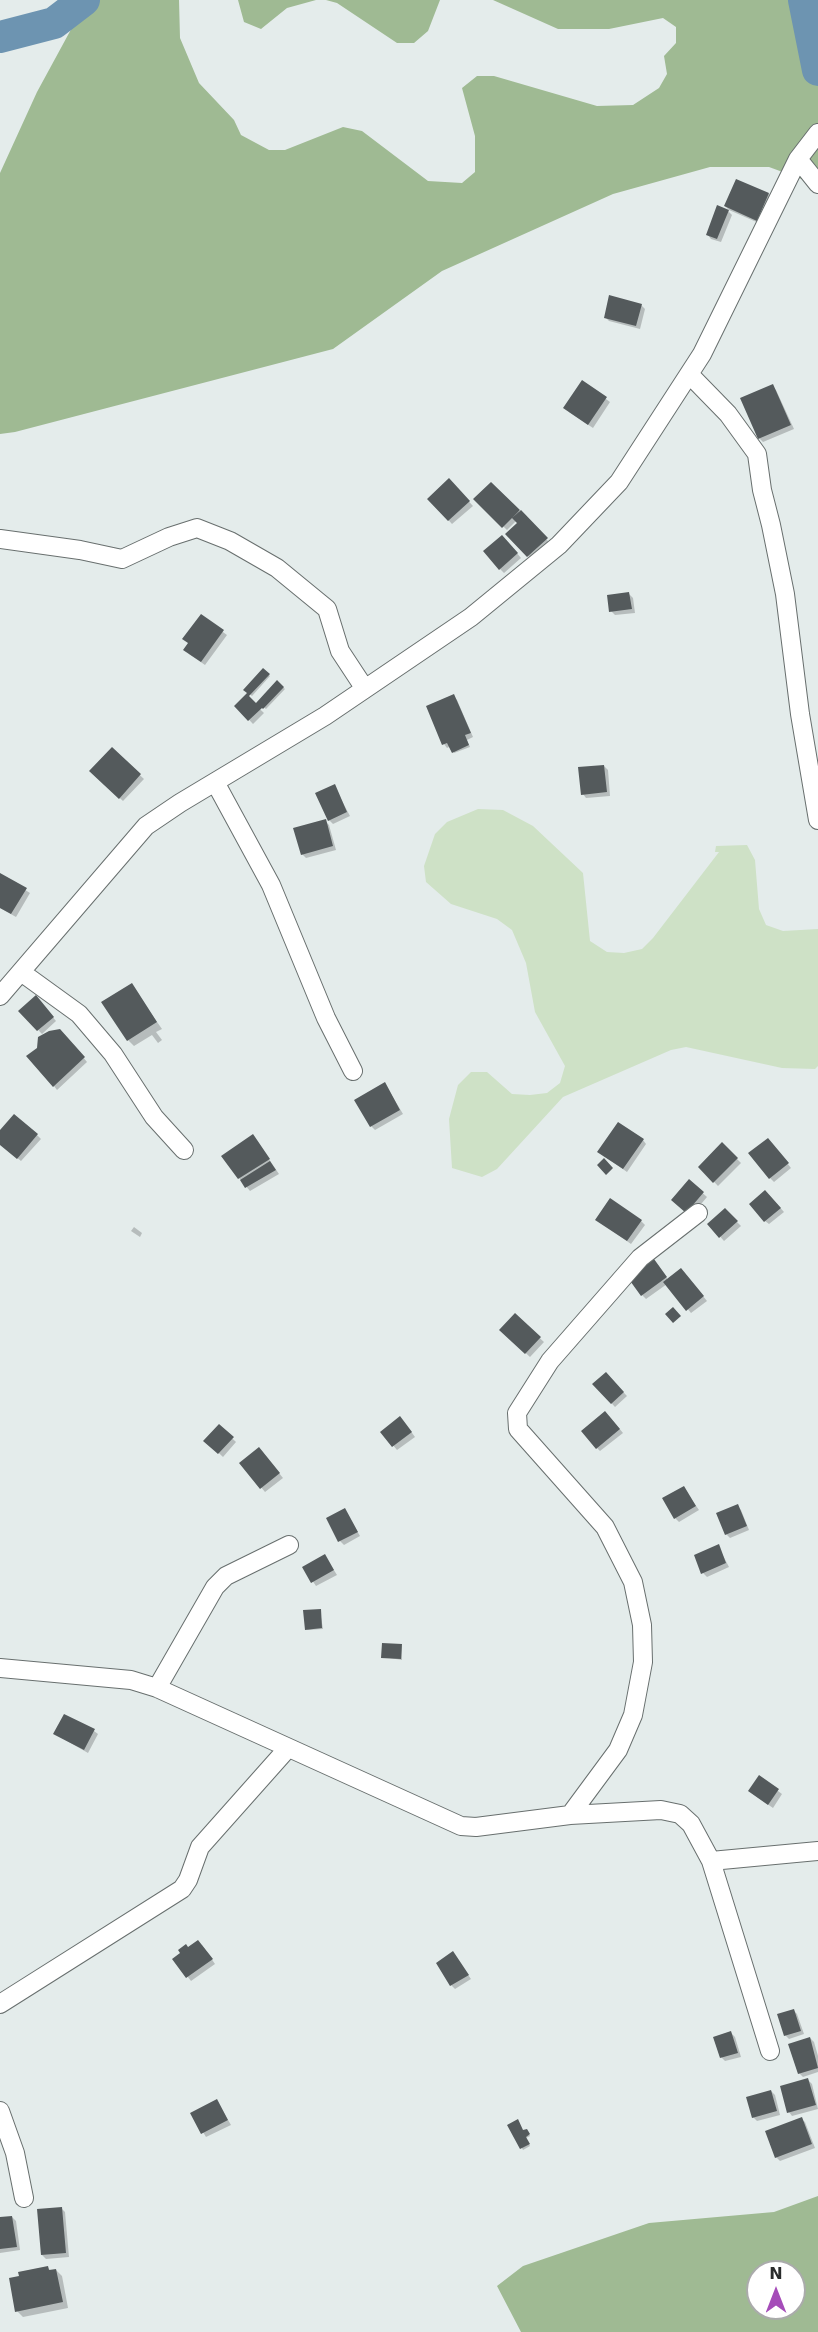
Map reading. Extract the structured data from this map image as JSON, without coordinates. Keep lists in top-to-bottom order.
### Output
{
  "north": "top"
}
